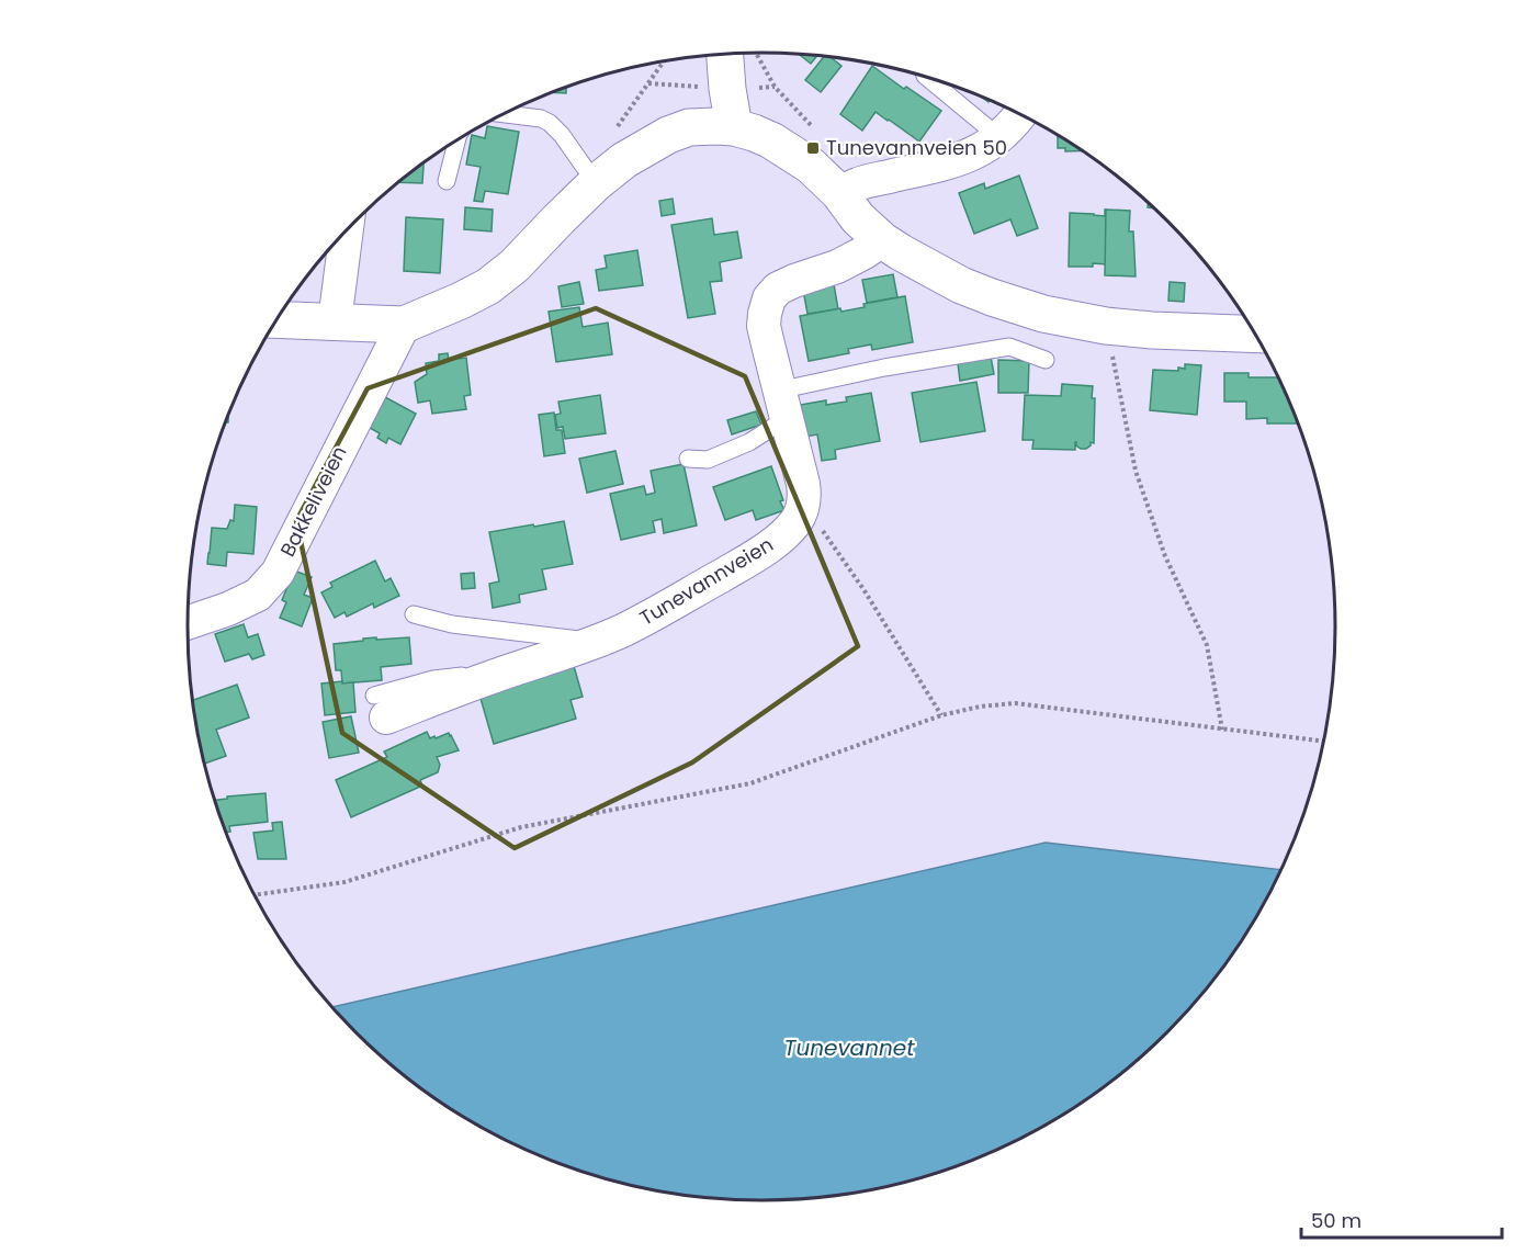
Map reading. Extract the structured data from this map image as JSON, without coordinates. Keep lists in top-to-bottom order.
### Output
{
  "streets": {
    "street": ["Bakkeliveien", "Tunevannveien"]
  },
  "water": ["Tunevannet"],
  "places": {
    "transit": ["Tunevannveien 50"]
  },
  "scale_bar": "50 m"
}
